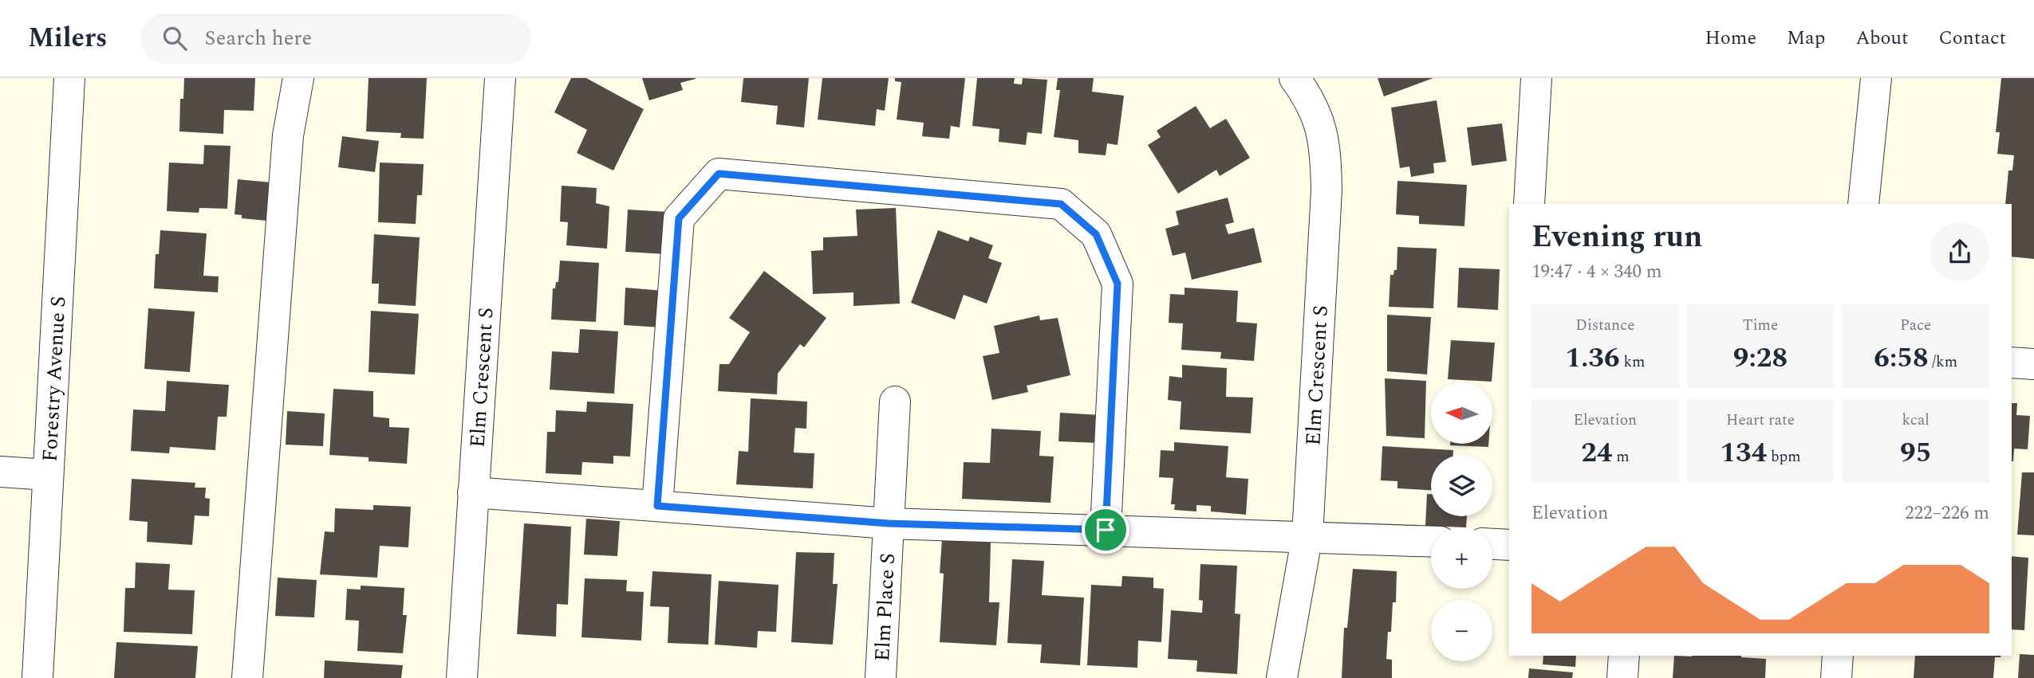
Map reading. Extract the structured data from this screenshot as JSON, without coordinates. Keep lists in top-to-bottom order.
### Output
{
  "streets": {
    "street": ["Elm Crescent S", "Forestry Avenue S", "Elm Place S"]
  },
  "north": "left",
  "page": {
    "header": "Milers",
    "search": "Search here",
    "nav": [
      "Home",
      "Map",
      "About",
      "Contact"
    ],
    "heading": ["Evening run", "19:47 · 4 × 340 m"],
    "stats": [
      ["Distance", "1.36 km"],
      ["Time", "9:28"],
      ["Pace", "6:58 /km"],
      ["Elevation", "24 m"],
      ["Heart rate", "134 bpm"],
      ["kcal", "95"]
    ],
    "map_buttons": ["+", "−"],
    "chart": ["Elevation", "222–226 m"]
  }
}
